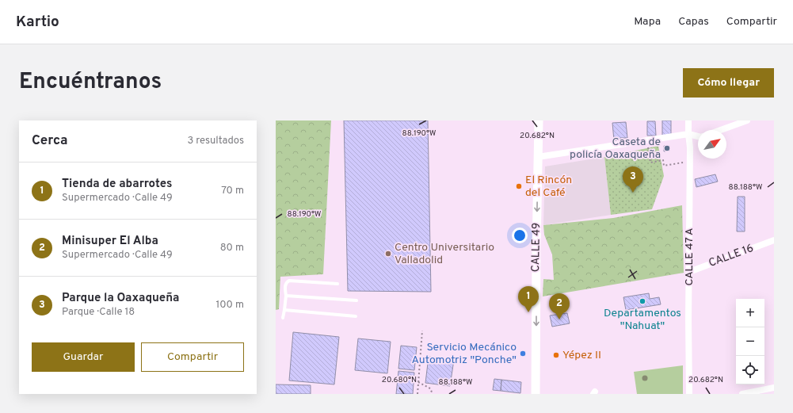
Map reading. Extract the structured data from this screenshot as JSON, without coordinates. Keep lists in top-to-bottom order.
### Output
{
  "streets": {
    "street": ["CALLE 49", "CALLE 16", "CALLE 47 A"]
  },
  "crossings": [
    ["CALLE 16", "CALLE 47 A"]
  ],
  "one_way": ["CALLE 49"],
  "places": [
    "Caseta de policía Oaxaqueña",
    "El Rincón del Café",
    "Centro Universitario Valladolid",
    "Departamentos \"Nahuat\"",
    "Servicio Mecánico Automotriz \"Ponche\"",
    "Yépez II"
  ],
  "north": "top right",
  "page": {
    "header": "Kartio",
    "nav": ["Mapa", "Capas", "Compartir"],
    "title": "Encuéntranos",
    "buttons": [
      "Cómo llegar",
      ["Guardar", "Compartir"]
    ],
    "heading": ["Cerca", "3 resultados"],
    "list": [
      {
        "mark": "1",
        "name": "Tienda de abarrotes",
        "note": "Supermercado · Calle 49",
        "value": "70 m"
      },
      {
        "mark": "2",
        "name": "Minisuper El Alba",
        "note": "Supermercado · Calle 49",
        "value": "80 m"
      },
      {
        "mark": "3",
        "name": "Parque la Oaxaqueña",
        "note": "Parque · Calle 18",
        "value": "100 m"
      }
    ],
    "pins": ["3", "1", "2"],
    "map_buttons": ["+", "−"]
  },
  "coordinates": [
    "88.190°W",
    "20.682°N",
    "88.188°W",
    "20.680°N"
  ]
}
